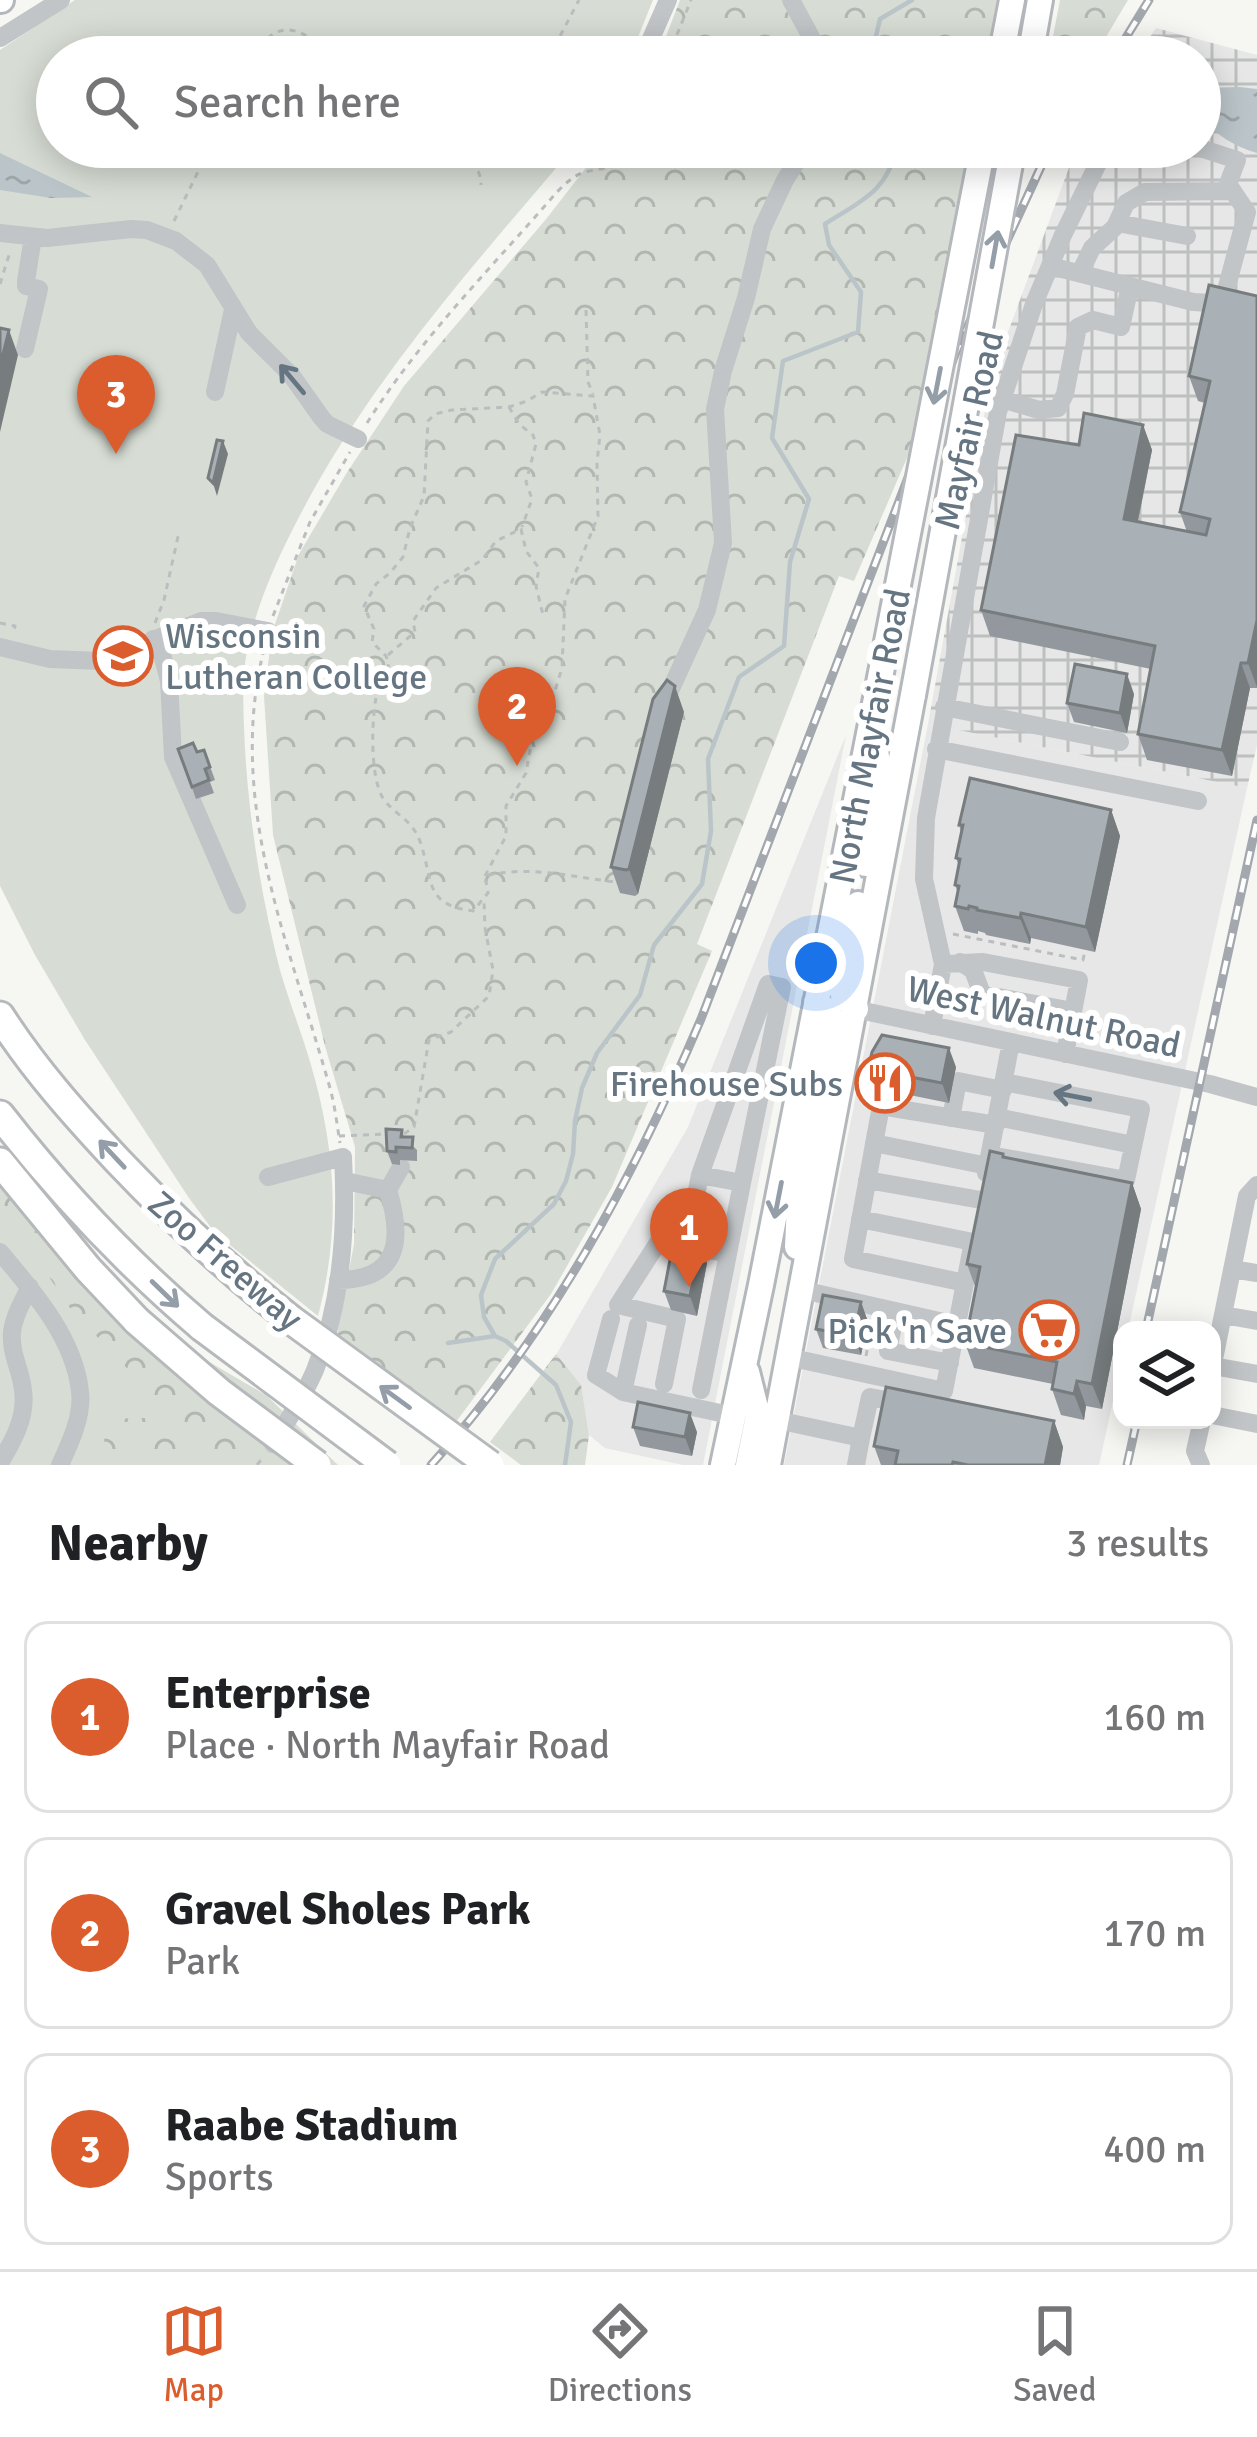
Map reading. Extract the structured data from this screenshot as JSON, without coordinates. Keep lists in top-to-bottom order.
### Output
{
  "streets": {
    "highway": ["Zoo Freeway"],
    "main road": ["North Mayfair Road"],
    "street": ["Mayfair Road", "West Walnut Road"]
  },
  "crossings": [
    ["Mayfair Road", "West Walnut Road"],
    ["North Mayfair Road", "West Walnut Road"]
  ],
  "places": {
    "school or university": ["Wisconsin Lutheran College"],
    "restaurant": ["Firehouse Subs"],
    "supermarket": ["Pick 'n Save"]
  },
  "page": {
    "search": "Search here",
    "pins": ["3", "2", "1"],
    "heading": ["Nearby", "3 results"],
    "list": [
      {
        "mark": "1",
        "name": "Enterprise",
        "note": "Place · North Mayfair Road",
        "value": "160 m"
      },
      {
        "mark": "2",
        "name": "Gravel Sholes Park",
        "note": "Park",
        "value": "170 m"
      },
      {
        "mark": "3",
        "name": "Raabe Stadium",
        "note": "Sports",
        "value": "400 m"
      }
    ],
    "nav": ["Map", "Directions", "Saved"]
  }
}
